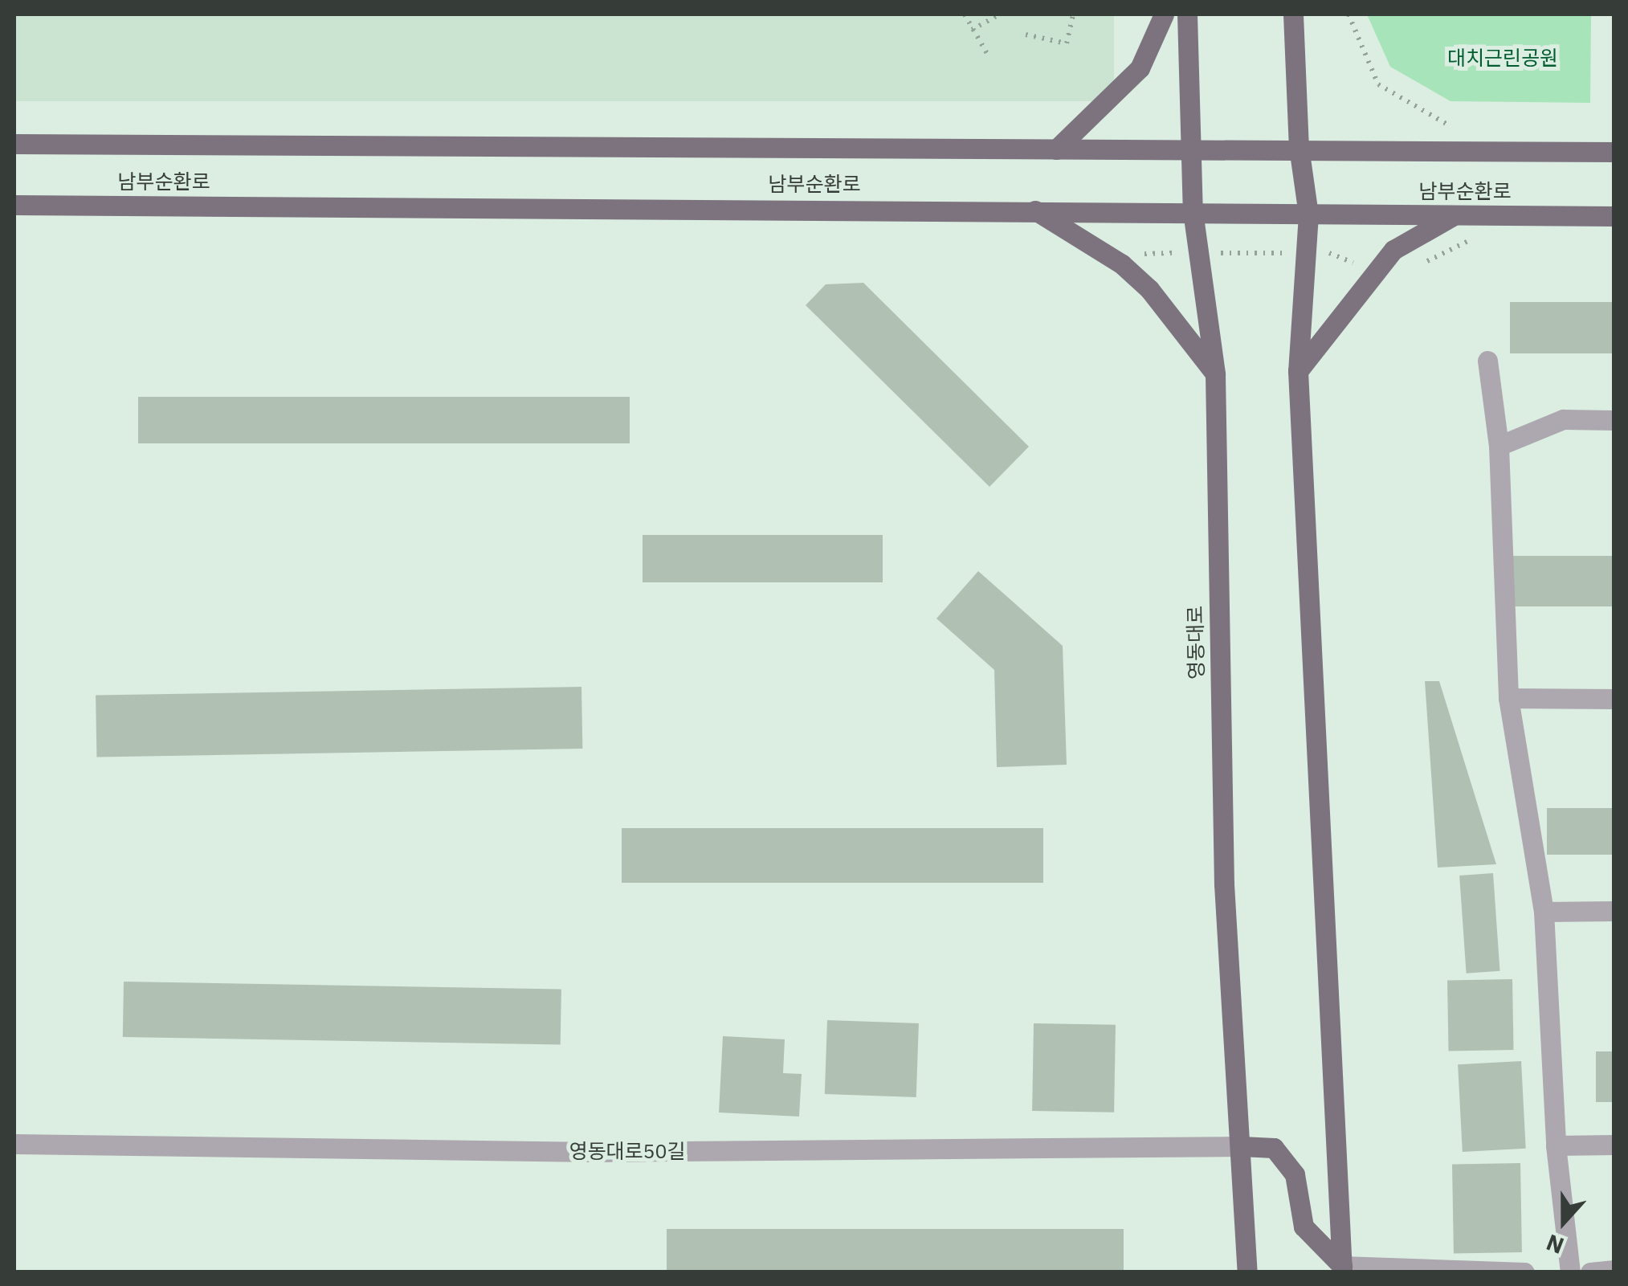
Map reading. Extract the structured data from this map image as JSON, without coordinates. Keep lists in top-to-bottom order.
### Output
{
  "streets": {
    "main road": ["남부순환로", "영동대로"],
    "street": ["영동대로50길"]
  },
  "crossings": [
    ["남부순환로", "영동대로"],
    ["영동대로", "영동대로50길"]
  ],
  "parks": ["대치근린공원"],
  "north": "bottom"
}
